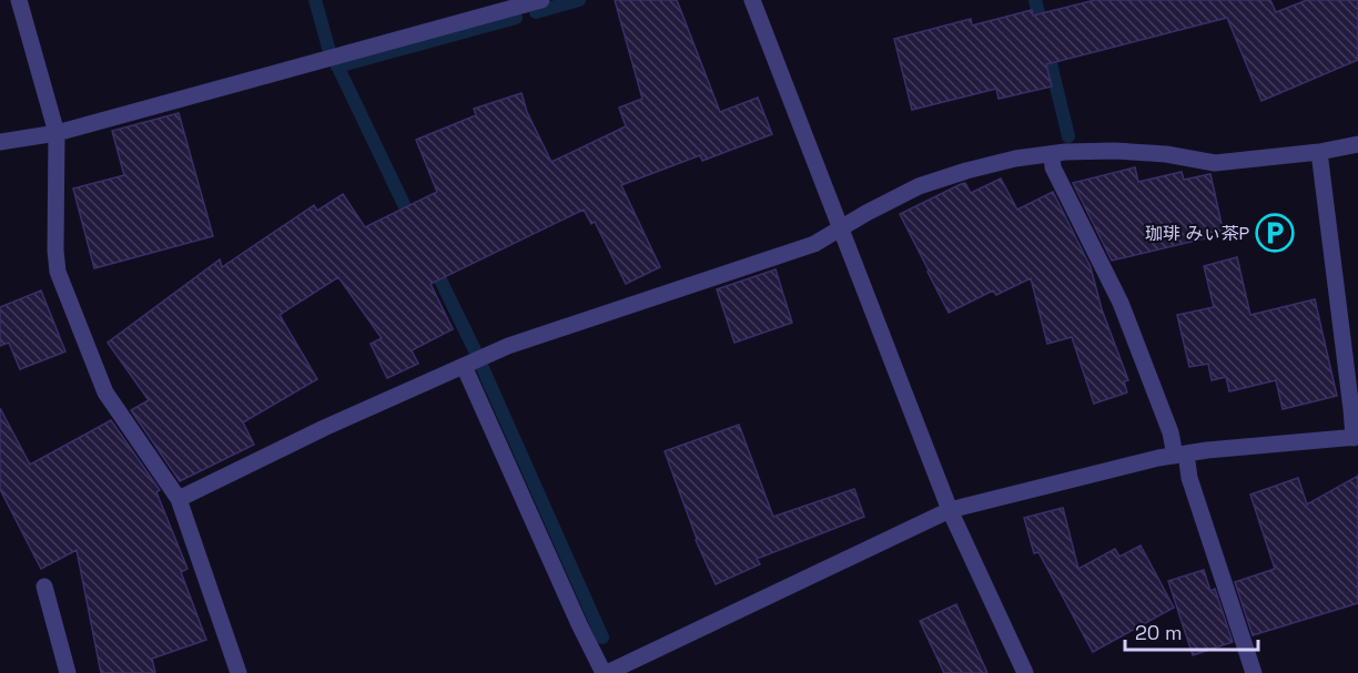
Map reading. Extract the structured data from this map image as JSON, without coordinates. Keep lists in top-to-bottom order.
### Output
{
  "places": {
    "parking": ["珈琲 みぃ茶P"]
  },
  "scale_bar": "20 m"
}
